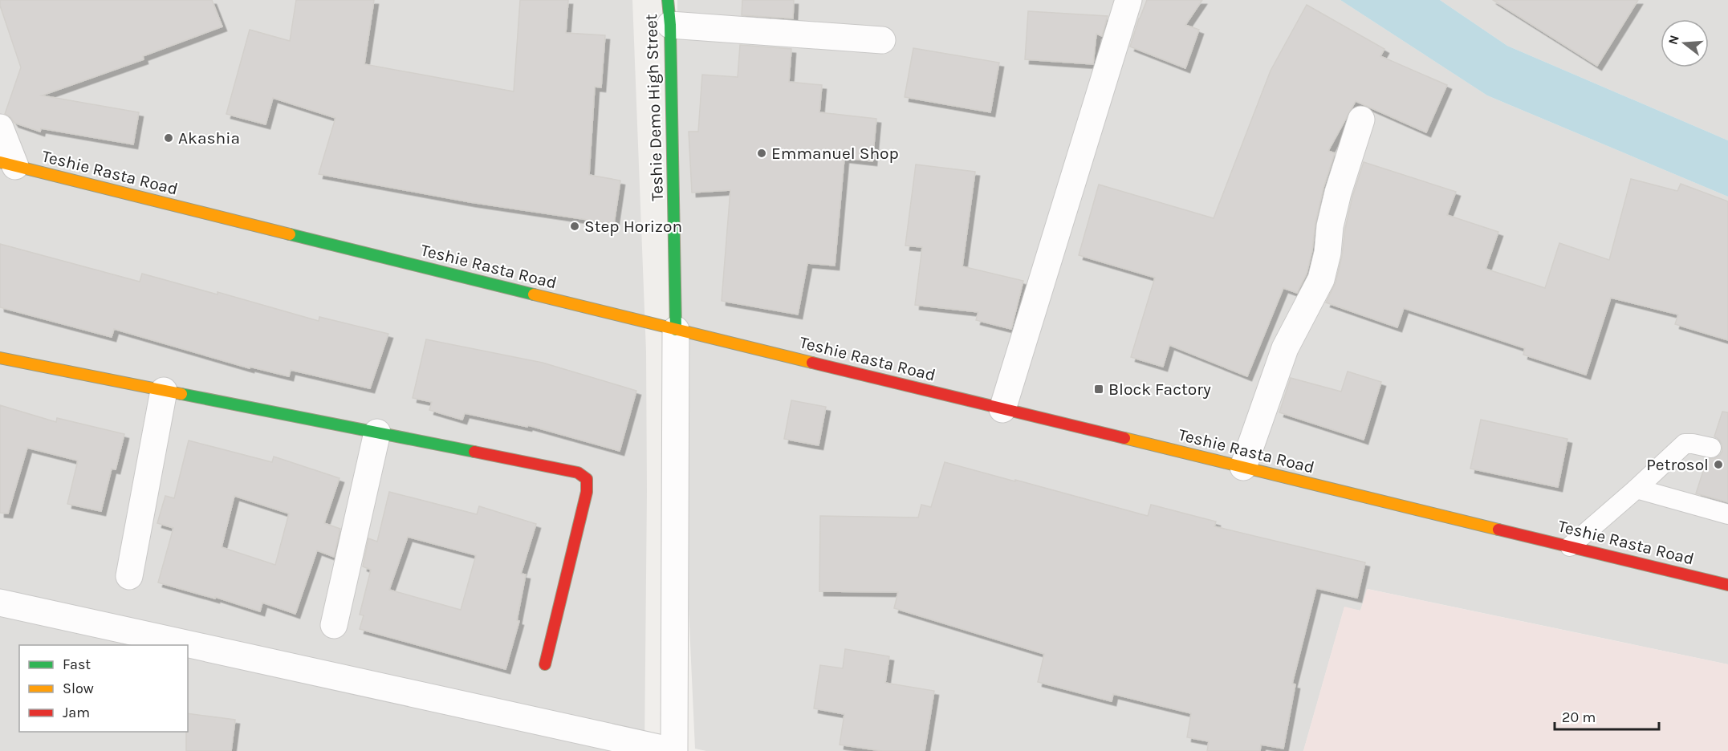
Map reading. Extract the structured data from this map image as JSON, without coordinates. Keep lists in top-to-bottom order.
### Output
{
  "streets": {
    "main road": ["Teshie Demo High Street", "Teshie Rasta Road"]
  },
  "crossings": [
    ["Teshie Demo High Street", "Teshie Rasta Road"]
  ],
  "places": {
    "other": [
      "Akashia",
      "Emmanuel Shop",
      "Step Horizon",
      "Petrosol"
    ],
    "transit": ["Block Factory"]
  },
  "legend": ["Fast", "Slow", "Jam"],
  "scale_bar": "20 m",
  "north": "left"
}
